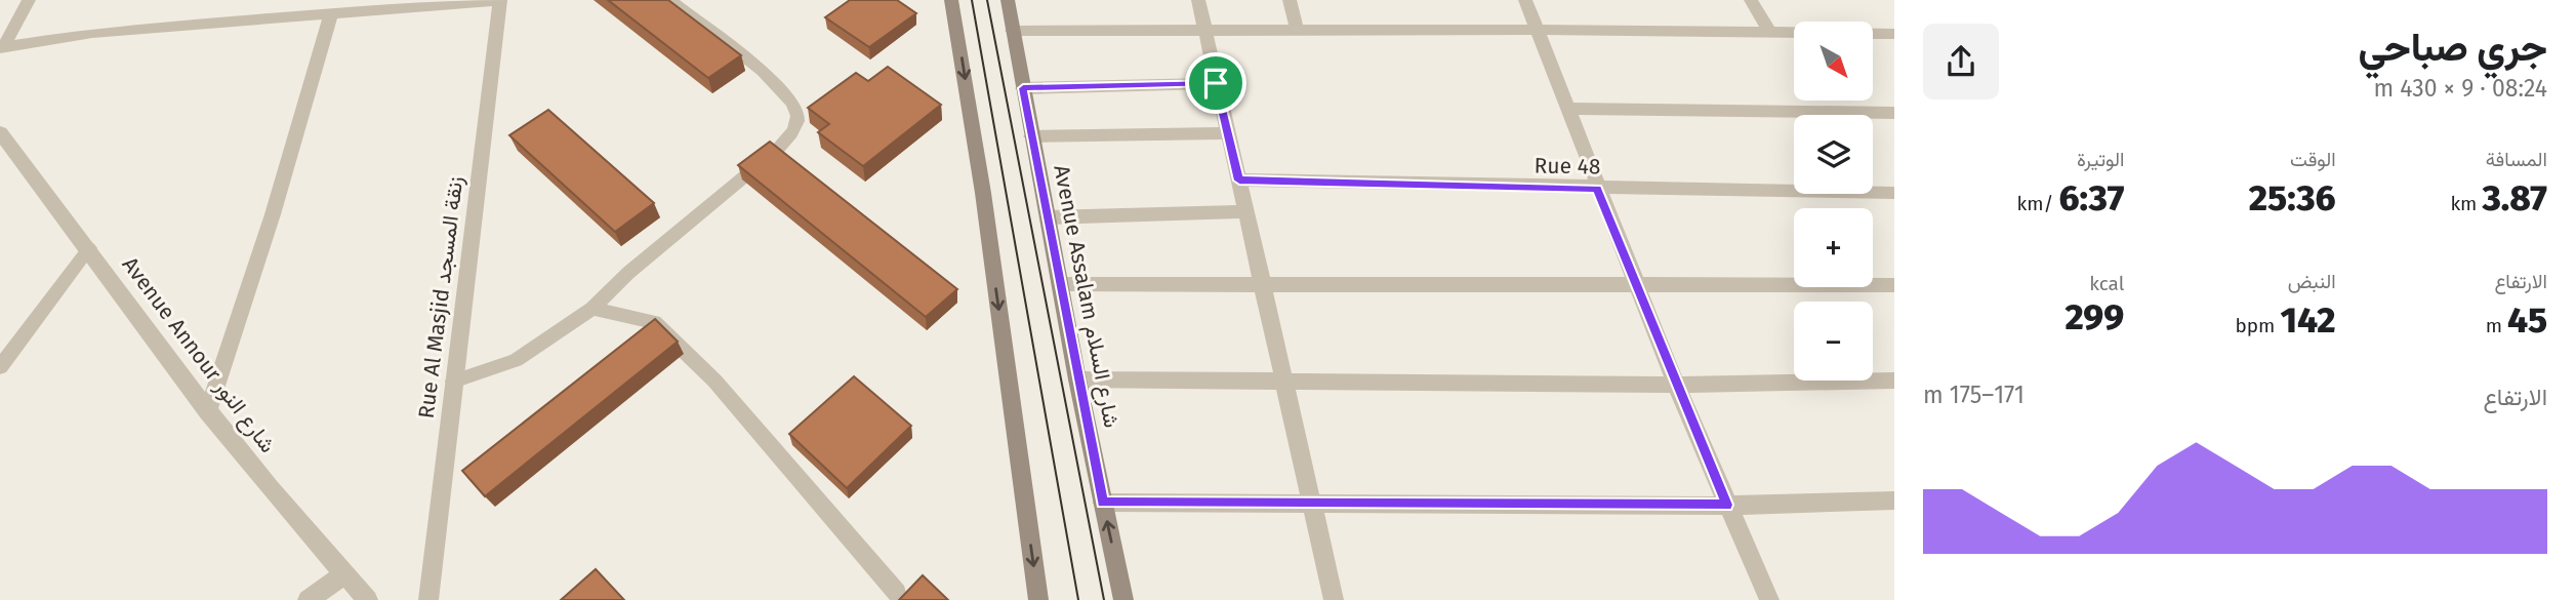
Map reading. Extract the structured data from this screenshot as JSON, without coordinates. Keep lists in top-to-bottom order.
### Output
{
  "streets": {
    "main road": ["Avenue Assalam شارع السلام"],
    "street": ["Rue 48", "Rue Al Masjid زنقة المسجد", "Avenue Annour شارع النور"]
  },
  "north": "bottom right",
  "page": {
    "heading": ["جري صباحي", "08:24 · 9 × 430 m"],
    "map_buttons": ["+", "−"],
    "stats": [
      ["المسافة", "3.87 km"],
      ["الوقت", "25:36"],
      ["الوتيرة", "6:37 /km"],
      ["الارتفاع", "45 m"],
      ["النبض", "142 bpm"],
      ["kcal", "299"]
    ],
    "chart": ["الارتفاع", "171–175 m"]
  }
}
